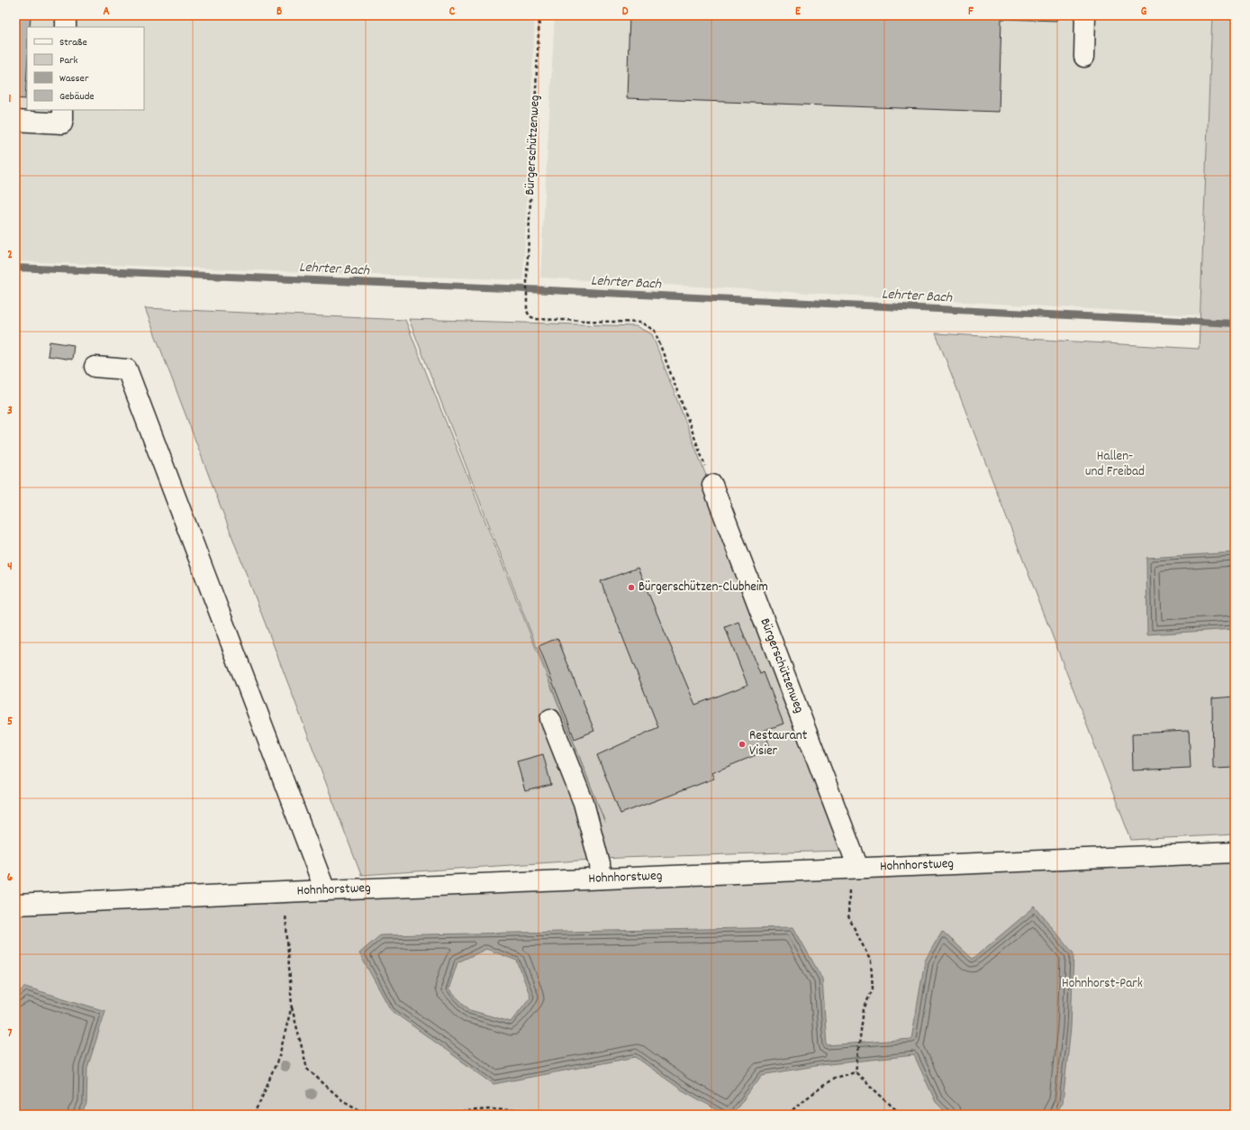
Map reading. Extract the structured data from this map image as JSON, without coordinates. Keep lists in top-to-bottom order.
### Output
{
  "streets": {
    "street": ["Bürgerschützenweg", "Hohnhorstweg"]
  },
  "crossings": [
    ["Bürgerschützenweg", "Hohnhorstweg"]
  ],
  "water": ["Lehrter Bach"],
  "parks": ["Hallen- und Freibad", "Hohnhorst-Park"],
  "places": ["Bürgerschützen-Clubheim", "Restaurant Visier"],
  "legend": [
    "Straße",
    "Park",
    "Wasser",
    "Gebäude"
  ],
  "grid": {
    "columns": [
      "A",
      "B",
      "C",
      "D",
      "E",
      "F",
      "G"
    ],
    "rows": [
      "1",
      "2",
      "3",
      "4",
      "5",
      "6",
      "7"
    ]
  }
}
